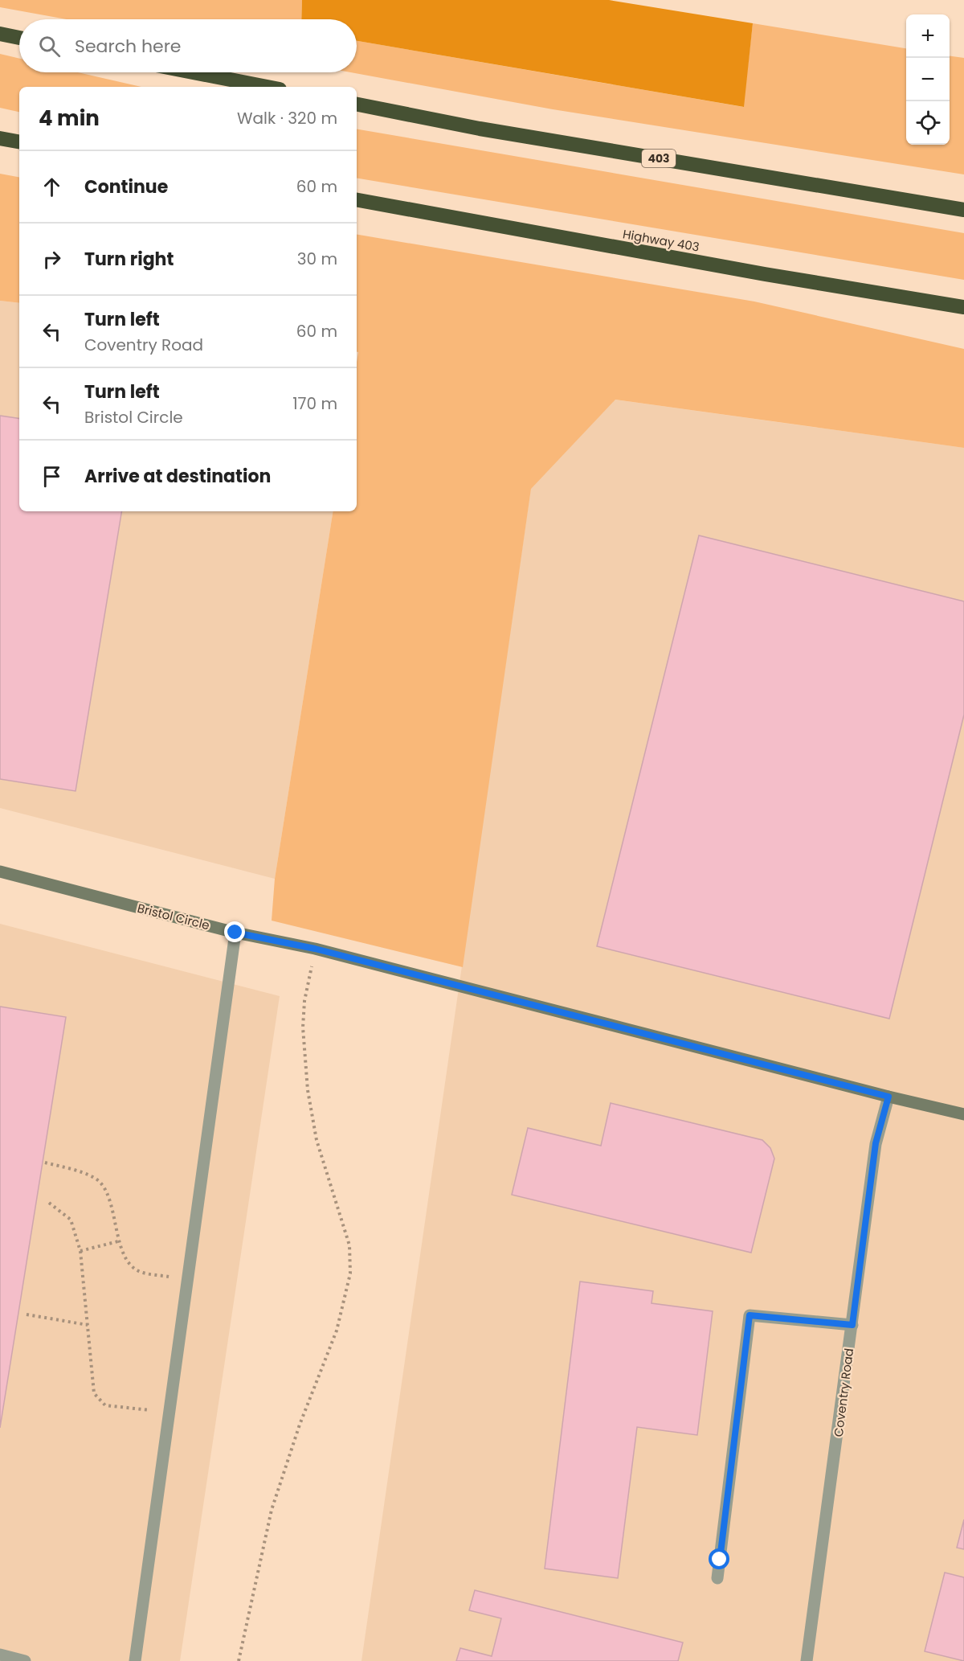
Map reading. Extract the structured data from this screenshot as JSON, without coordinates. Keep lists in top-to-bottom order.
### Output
{
  "streets": {
    "highway": ["403", "Highway 403"],
    "street": ["Bristol Circle", "Coventry Road"]
  },
  "crossings": [
    ["Bristol Circle", "Coventry Road"]
  ],
  "page": {
    "map_buttons": ["+", "−"],
    "search": "Search here",
    "heading": ["4 min", "Walk · 320 m"],
    "list": [
      ["Continue", "60 m"],
      ["Turn right", "30 m"],
      ["Turn left", "Coventry Road", "60 m"],
      ["Turn left", "Bristol Circle", "170 m"],
      "Arrive at destination"
    ]
  }
}
